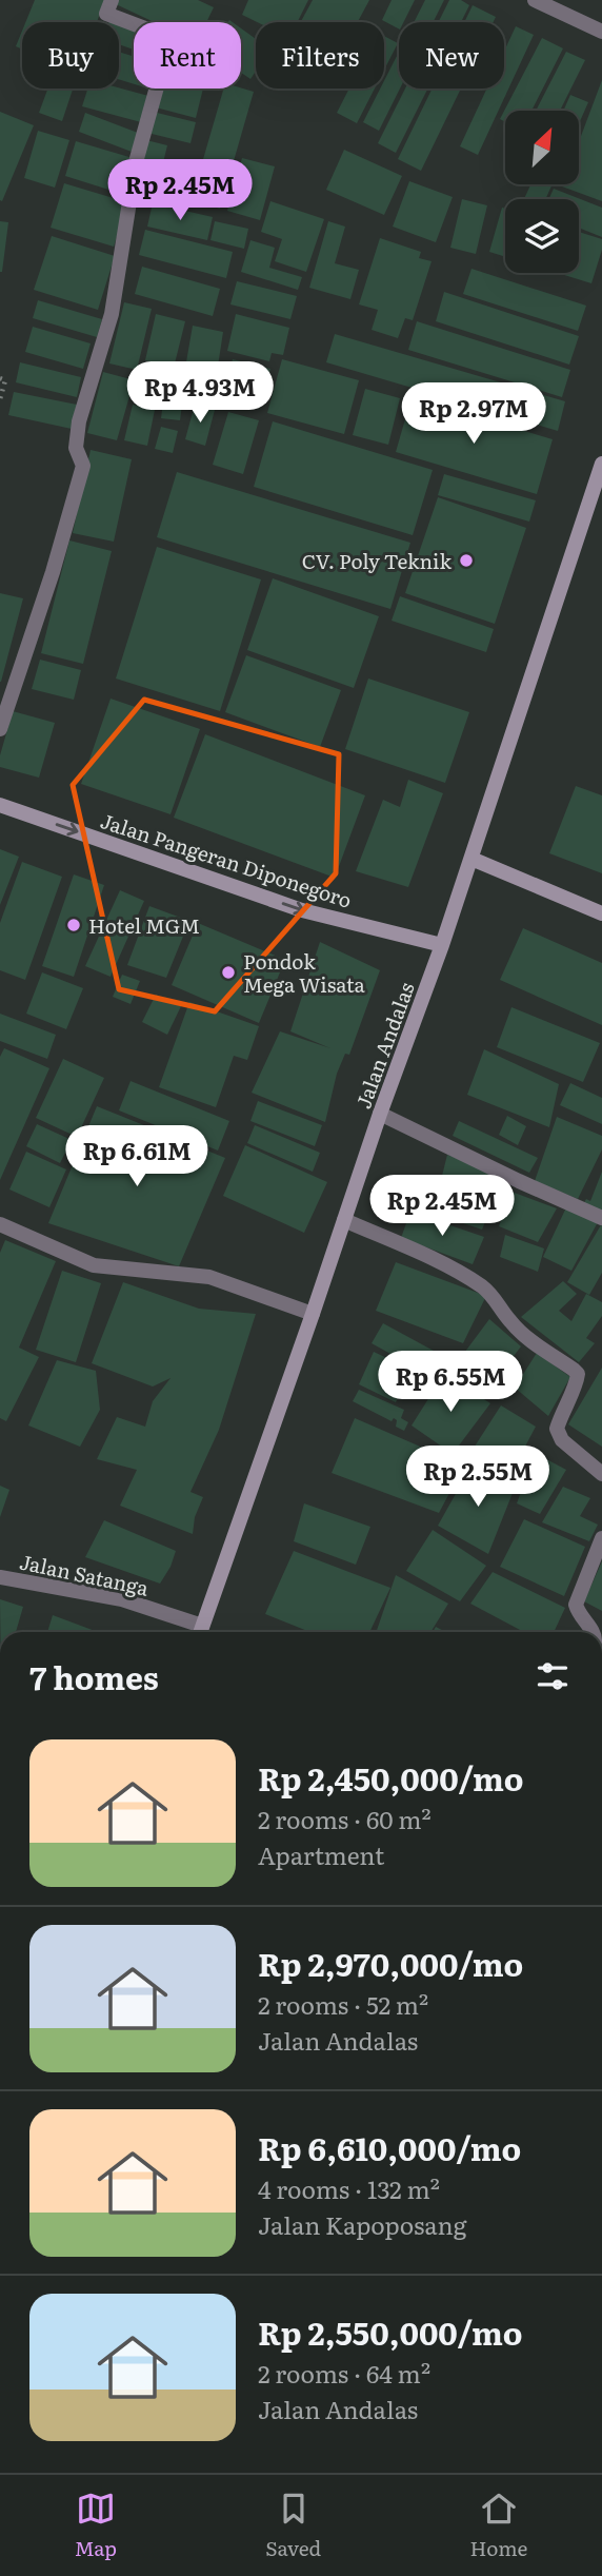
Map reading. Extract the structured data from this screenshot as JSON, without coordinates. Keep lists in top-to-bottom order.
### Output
{
  "streets": {
    "main road": ["Jalan Pangeran Diponegoro", "Jalan Andalas"],
    "street": ["Jalan Satanga"]
  },
  "crossings": [
    ["Jalan Pangeran Diponegoro", "Jalan Andalas"],
    ["Jalan Andalas", "Jalan Satanga"]
  ],
  "one_way": ["Jalan Pangeran Diponegoro"],
  "places": ["CV. Poly Teknik", "Hotel MGM", "Pondok Mega Wisata"],
  "north": "top right",
  "page": {
    "chip": [
      "Buy",
      "Rent",
      "Filters",
      "New"
    ],
    "price": [
      "Rp 2.45M",
      "Rp 4.93M",
      "Rp 2.97M",
      "Rp 6.61M",
      "Rp 2.45M",
      "Rp 6.55M",
      "Rp 2.55M"
    ],
    "heading": "7 homes",
    "list": [
      {
        "name": "Rp 2,450,000/mo",
        "note": "2 rooms · 60 m² · Apartment"
      },
      {
        "name": "Rp 2,970,000/mo",
        "note": "2 rooms · 52 m² · Jalan Andalas"
      },
      {
        "name": "Rp 6,610,000/mo",
        "note": "4 rooms · 132 m² · Jalan Kapoposang"
      },
      {
        "name": "Rp 2,550,000/mo",
        "note": "2 rooms · 64 m² · Jalan Andalas"
      }
    ],
    "tabs": ["Map", "Saved", "Home"]
  }
}
